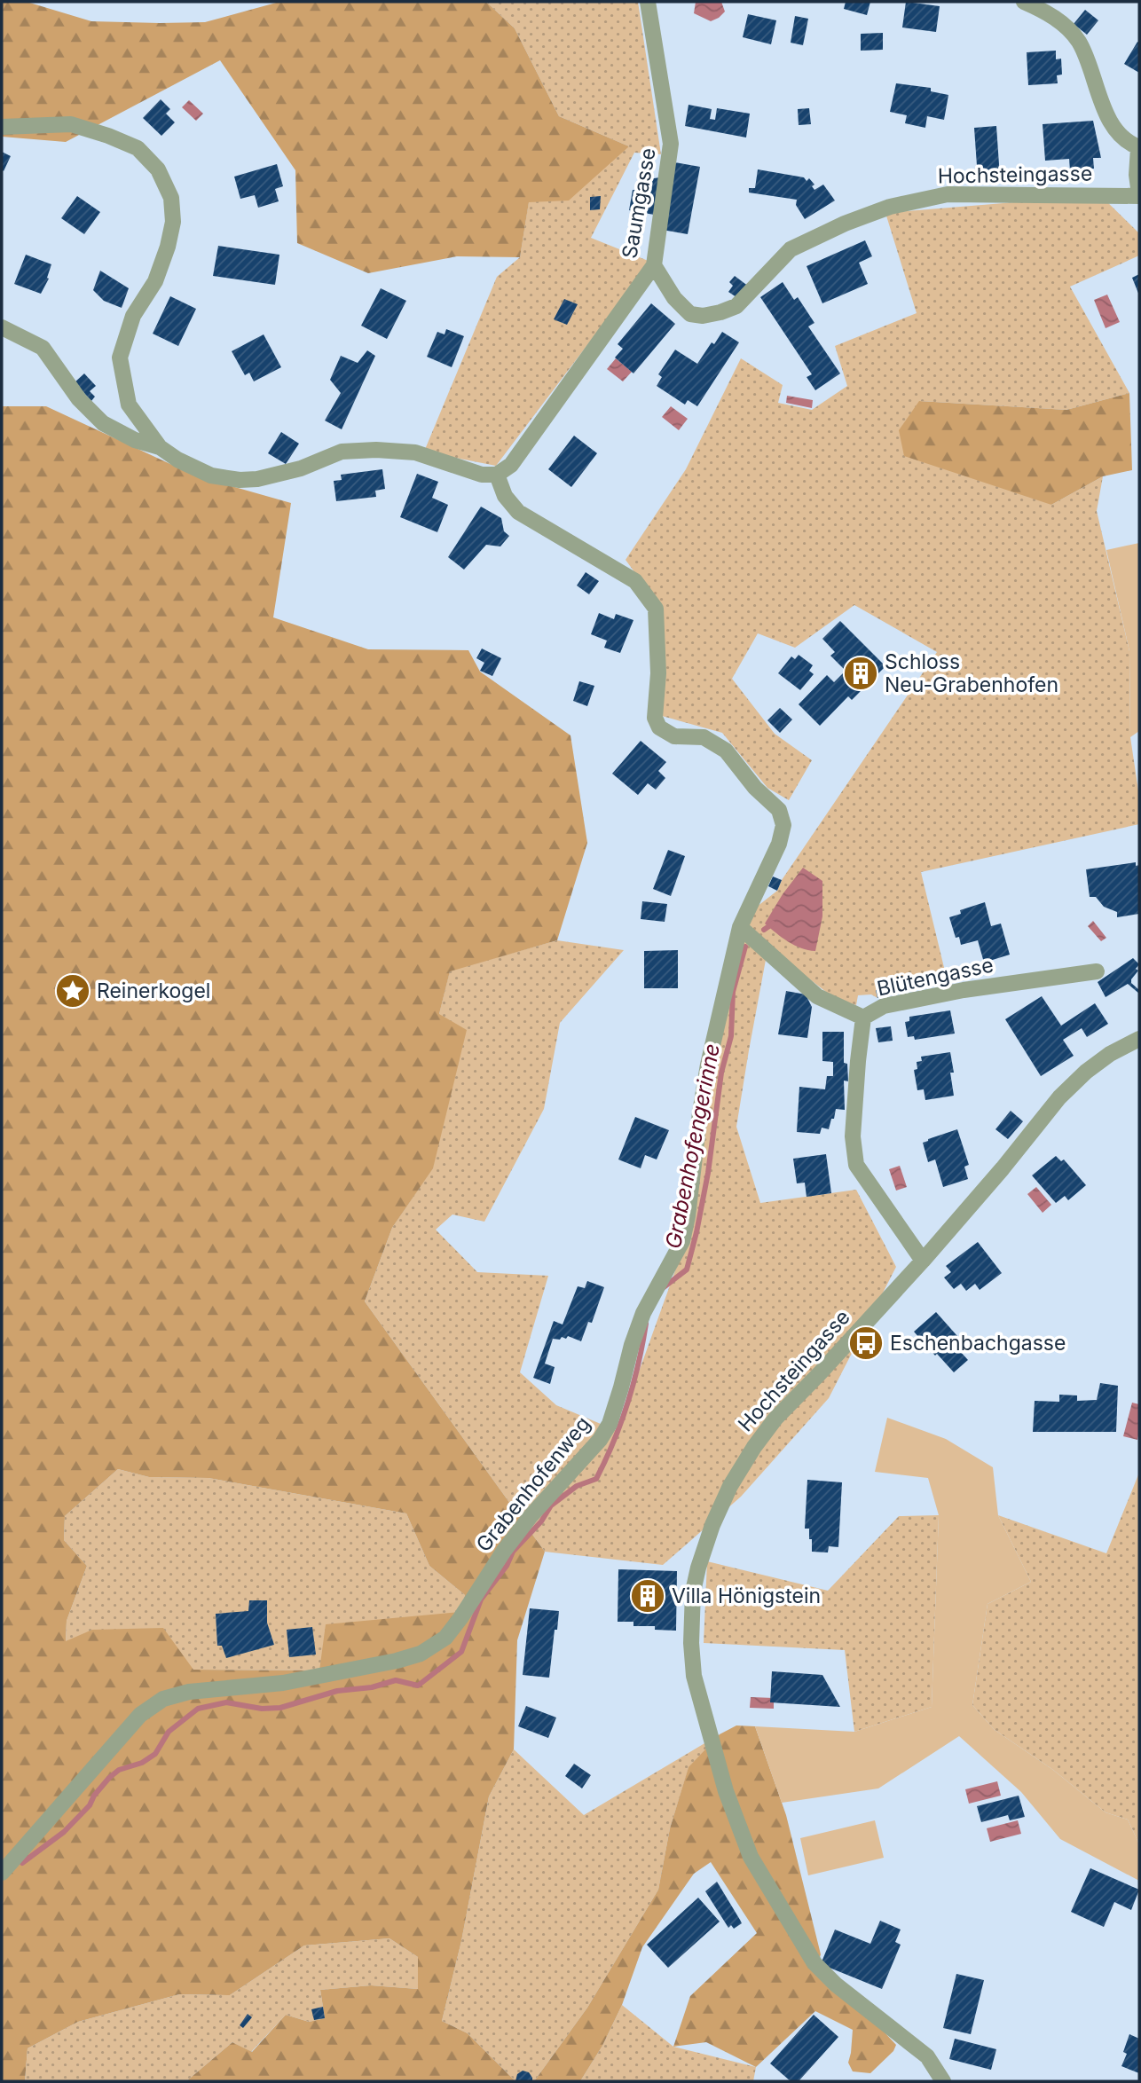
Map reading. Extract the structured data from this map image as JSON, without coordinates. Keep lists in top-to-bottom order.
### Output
{
  "streets": {
    "street": [
      "Hochsteingasse",
      "Saumgasse",
      "Blütengasse",
      "Grabenhofenweg"
    ]
  },
  "crossings": [
    ["Hochsteingasse", "Saumgasse"],
    ["Saumgasse", "Grabenhofenweg"],
    ["Blütengasse", "Grabenhofenweg"]
  ],
  "water": ["Grabenhofengerinne"],
  "places": {
    "building": ["Schloss Neu-Grabenhofen", "Villa Hönigstein"],
    "place": ["Reinerkogel"],
    "bus stop": ["Eschenbachgasse"]
  }
}
